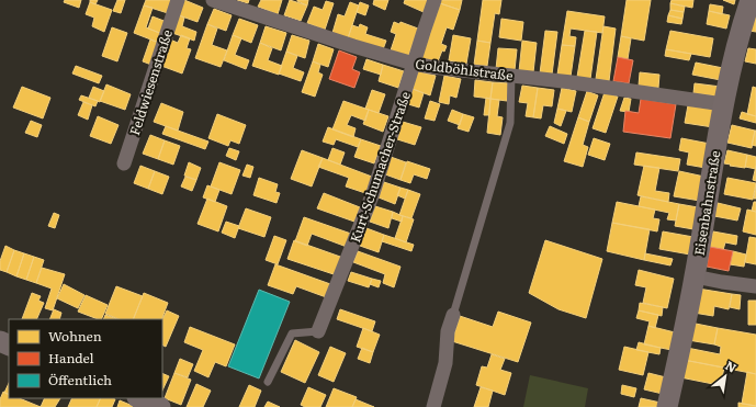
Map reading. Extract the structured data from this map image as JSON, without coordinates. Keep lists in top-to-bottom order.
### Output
{
  "streets": {
    "main road": ["Eisenbahnstraße"],
    "street": ["Goldböhlstraße", "Feldwiesenstraße", "Kurt-Schumacher-Straße"]
  },
  "crossings": [
    ["Goldböhlstraße", "Kurt-Schumacher-Straße"],
    ["Goldböhlstraße", "Eisenbahnstraße"]
  ],
  "legend": ["Wohnen", "Handel", "Öffentlich"],
  "north": "top right"
}
